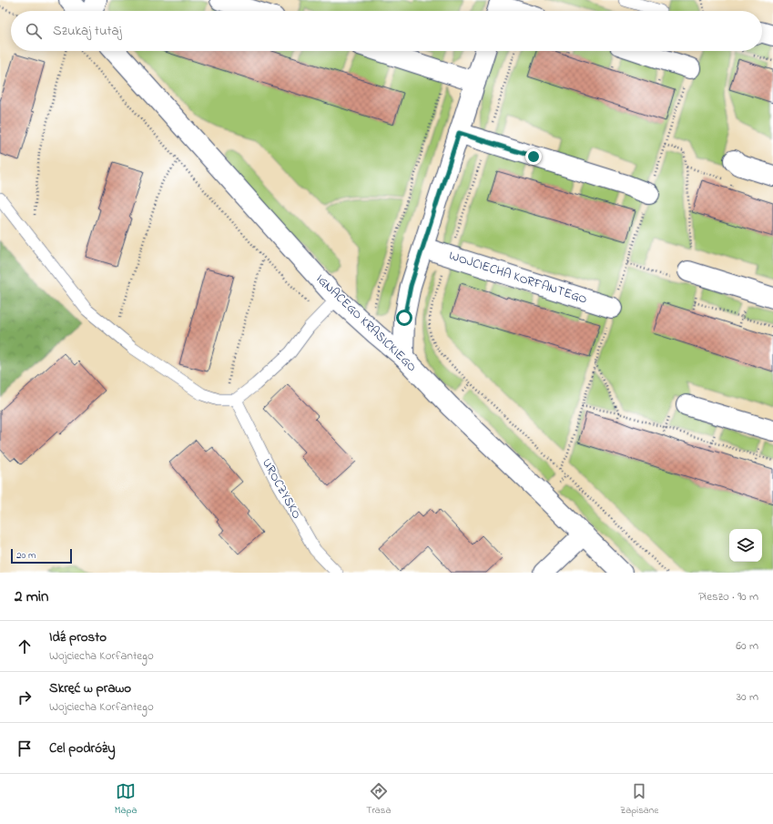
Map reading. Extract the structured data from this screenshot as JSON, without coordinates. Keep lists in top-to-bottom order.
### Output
{
  "streets": {
    "street": ["WOJCIECHA KORFANTEGO", "IGNACEGO KRASICKIEGO"],
    "lane": ["UROCZYSKO"]
  },
  "scale_bar": "20 m",
  "page": {
    "search": "Szukaj tutaj",
    "scale": "20 m",
    "heading": ["2 min", "Pieszo · 90 m"],
    "list": [
      ["Idź prosto", "Wojciecha Korfantego", "60 m"],
      ["Skręć w prawo", "Wojciecha Korfantego", "30 m"],
      "Cel podróży"
    ],
    "nav": ["Mapa", "Trasa", "Zapisane"]
  }
}
